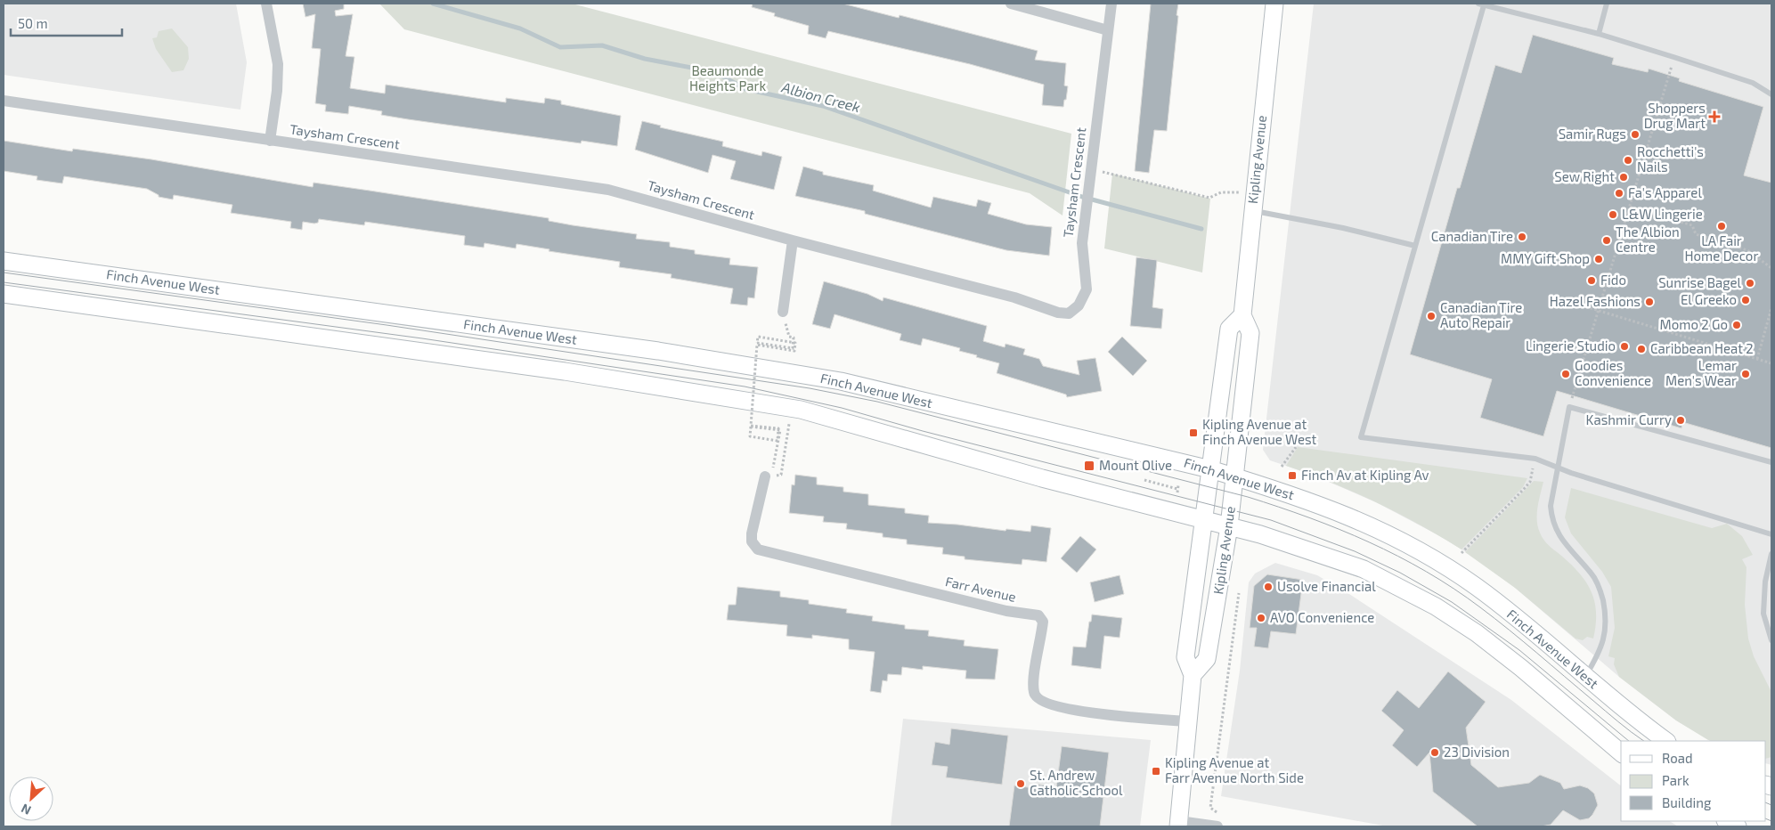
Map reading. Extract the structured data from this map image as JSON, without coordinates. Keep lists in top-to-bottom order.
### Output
{
  "streets": {
    "main road": ["Kipling Avenue", "Finch Avenue West"],
    "street": ["Taysham Crescent", "Farr Avenue"]
  },
  "crossings": [
    ["Kipling Avenue", "Finch Avenue West"],
    ["Kipling Avenue", "Farr Avenue"]
  ],
  "water": ["Albion Creek"],
  "parks": ["Beaumonde Heights Park"],
  "places": {
    "health": ["Shoppers Drug Mart"],
    "other": [
      "Samir Rugs",
      "Rocchetti's Nails",
      "Sew Right",
      "Fa's Apparel",
      "L&W Lingerie",
      "LA Fair Home Decor",
      "Canadian Tire",
      "The Albion Centre",
      "MMY Gift Shop",
      "Fido",
      "Sunrise Bagel",
      "El Greeko",
      "Hazel Fashions",
      "Canadian Tire Auto Repair",
      "Momo 2 Go",
      "Lingerie Studio",
      "Caribbean Heat 2",
      "Goodies Convenience",
      "Lemar Men's Wear",
      "Kashmir Curry",
      "Usolve Financial",
      "AVO Convenience",
      "23 Division",
      "St. Andrew Catholic School"
    ],
    "transit": [
      "Kipling Avenue at Finch Avenue West",
      "Mount Olive",
      "Finch Av at Kipling Av",
      "Kipling Avenue at Farr Avenue North Side"
    ]
  },
  "legend": ["Road", "Park", "Building"],
  "scale_bar": "50 m",
  "north": "bottom left"
}
